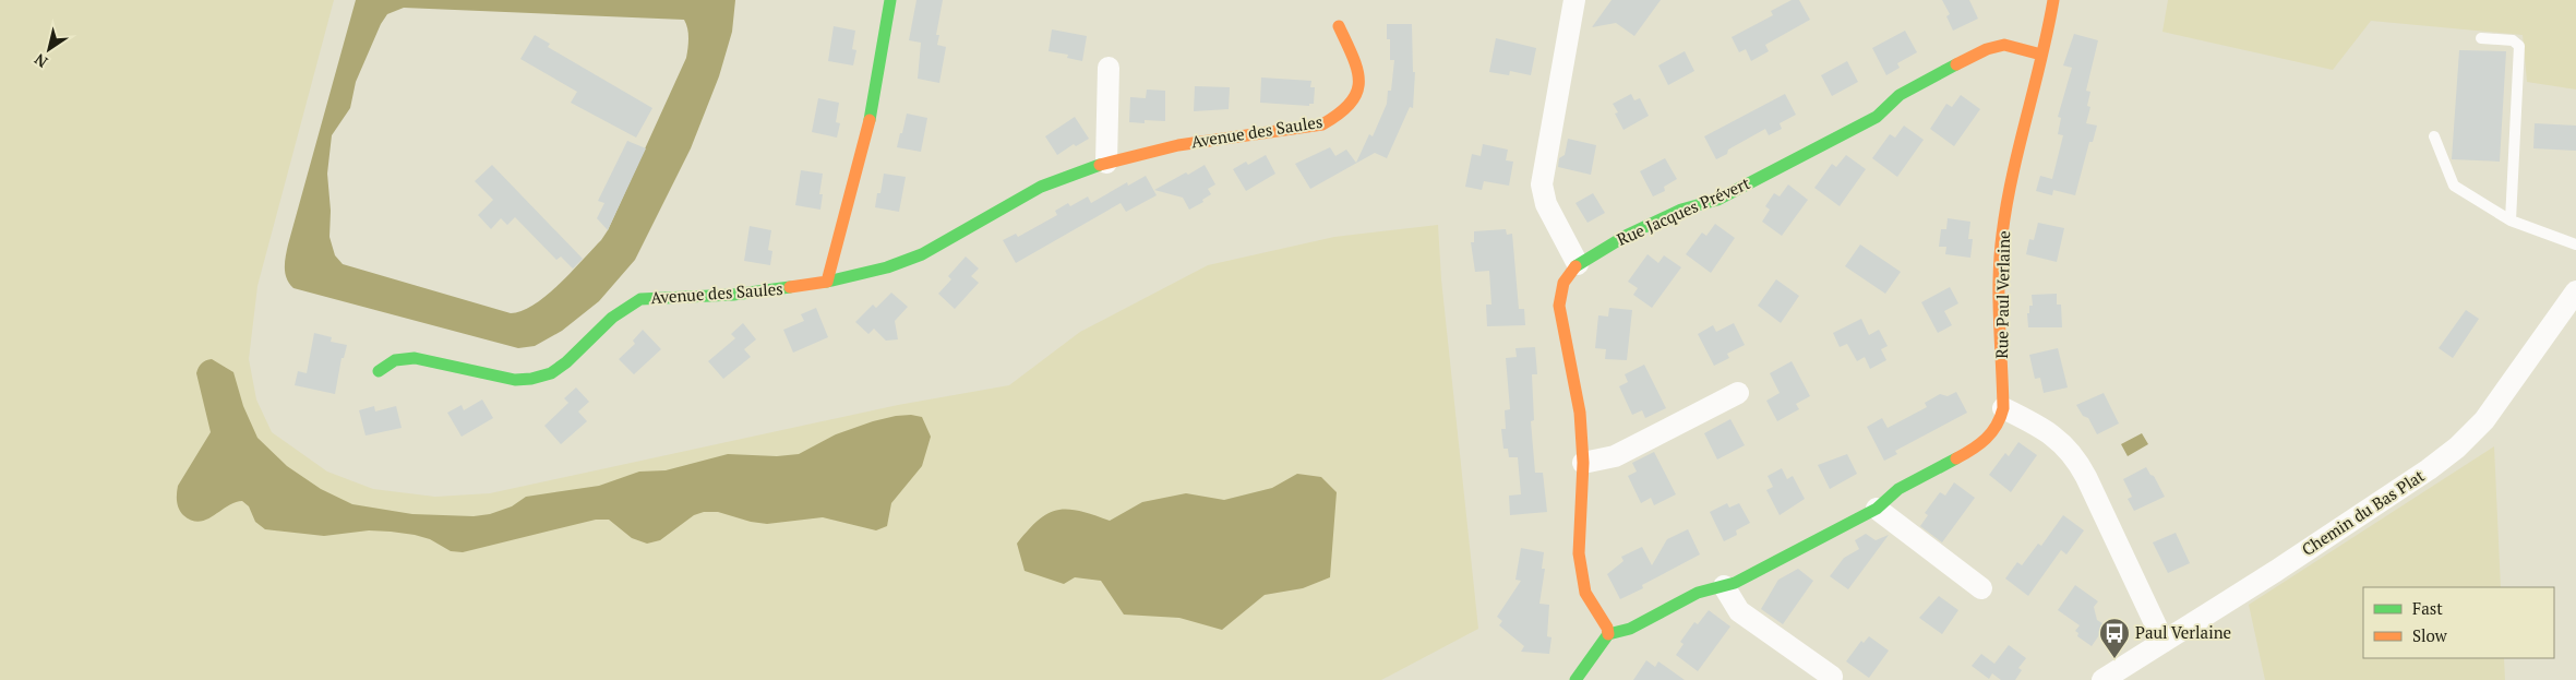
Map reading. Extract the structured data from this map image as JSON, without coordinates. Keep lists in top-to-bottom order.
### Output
{
  "streets": {
    "street": [
      "Avenue des Saules",
      "Rue Jacques Prévert",
      "Rue Paul Verlaine",
      "Chemin du Bas Plat"
    ]
  },
  "crossings": [
    ["Rue Jacques Prévert", "Rue Paul Verlaine"]
  ],
  "places": {
    "bus stop": ["Paul Verlaine"]
  },
  "legend": ["Fast", "Slow"],
  "north": "bottom left"
}
